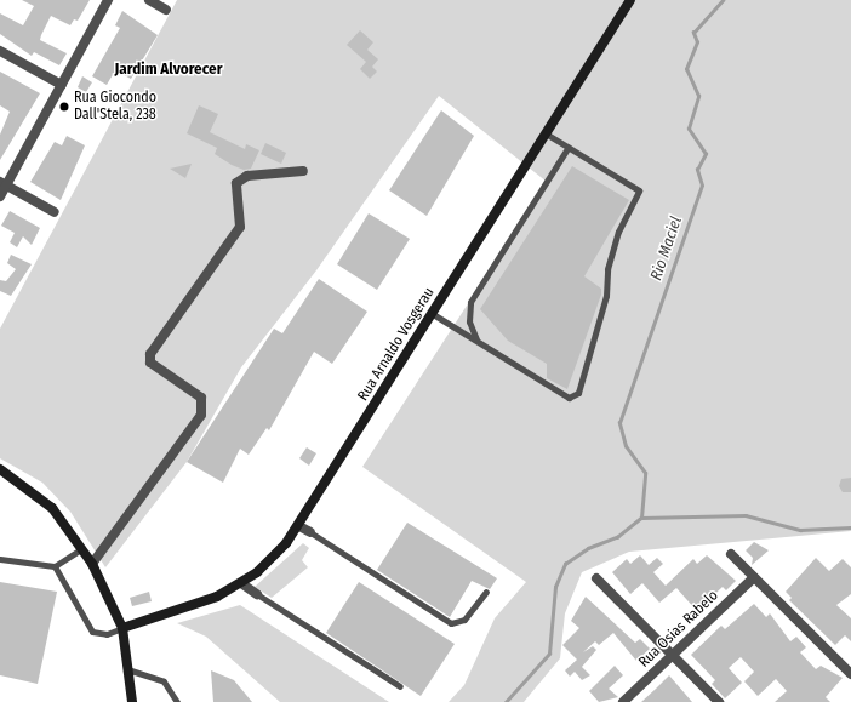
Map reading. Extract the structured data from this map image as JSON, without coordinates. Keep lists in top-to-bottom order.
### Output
{
  "streets": {
    "street": ["Rua Arnaldo Vosgerau", "Rua Osias Rabelo"]
  },
  "districts": ["Jardim Alvorecer"],
  "water": ["Rio Maciel"],
  "places": ["Rua Giocondo Dall'Stela, 238"]
}
